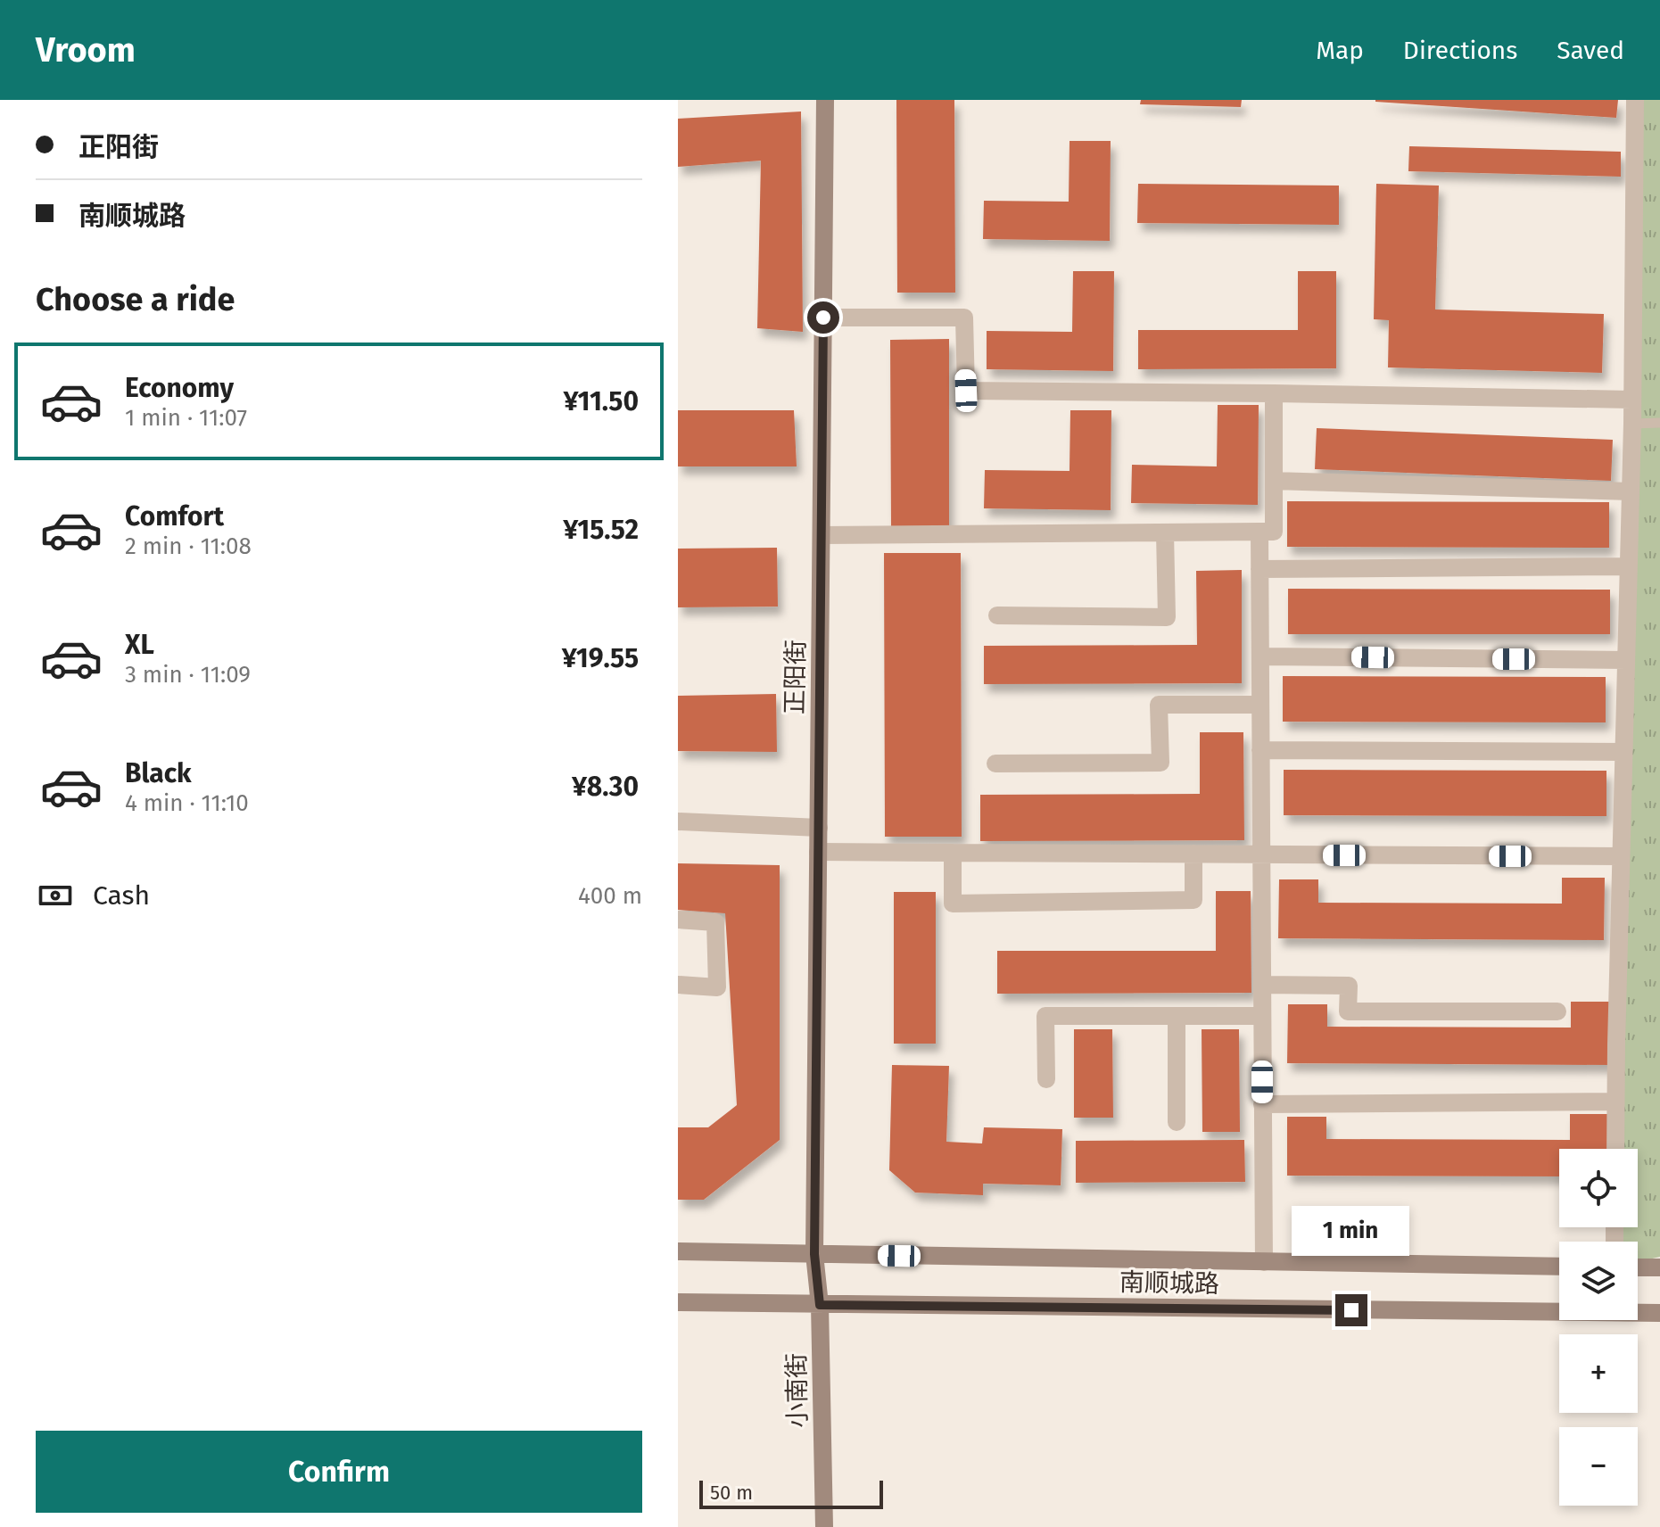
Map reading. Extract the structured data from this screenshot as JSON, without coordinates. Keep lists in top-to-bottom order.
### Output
{
  "streets": {
    "main road": ["正阳街", "南顺城路", "小南街"]
  },
  "crossings": [
    ["正阳街", "南顺城路"],
    ["正阳街", "小南街"],
    ["南顺城路", "小南街"]
  ],
  "scale_bar": "50 m",
  "page": {
    "header": "Vroom",
    "nav": ["Map", "Directions", "Saved"],
    "banner": ["正阳街", "南顺城路"],
    "heading": "Choose a ride",
    "list": [
      {
        "name": "Economy",
        "note": "1 min · 11:07",
        "value": "¥11.50"
      },
      {
        "name": "Comfort",
        "note": "2 min · 11:08",
        "value": "¥15.52"
      },
      {
        "name": "XL",
        "note": "3 min · 11:09",
        "value": "¥19.55"
      },
      {
        "name": "Black",
        "note": "4 min · 11:10",
        "value": "¥8.30"
      }
    ],
    "pay": ["Cash", "400 m"],
    "map_buttons": ["+", "−"],
    "bubble": "1 min",
    "buttons": "Confirm",
    "scale": "50 m"
  }
}
